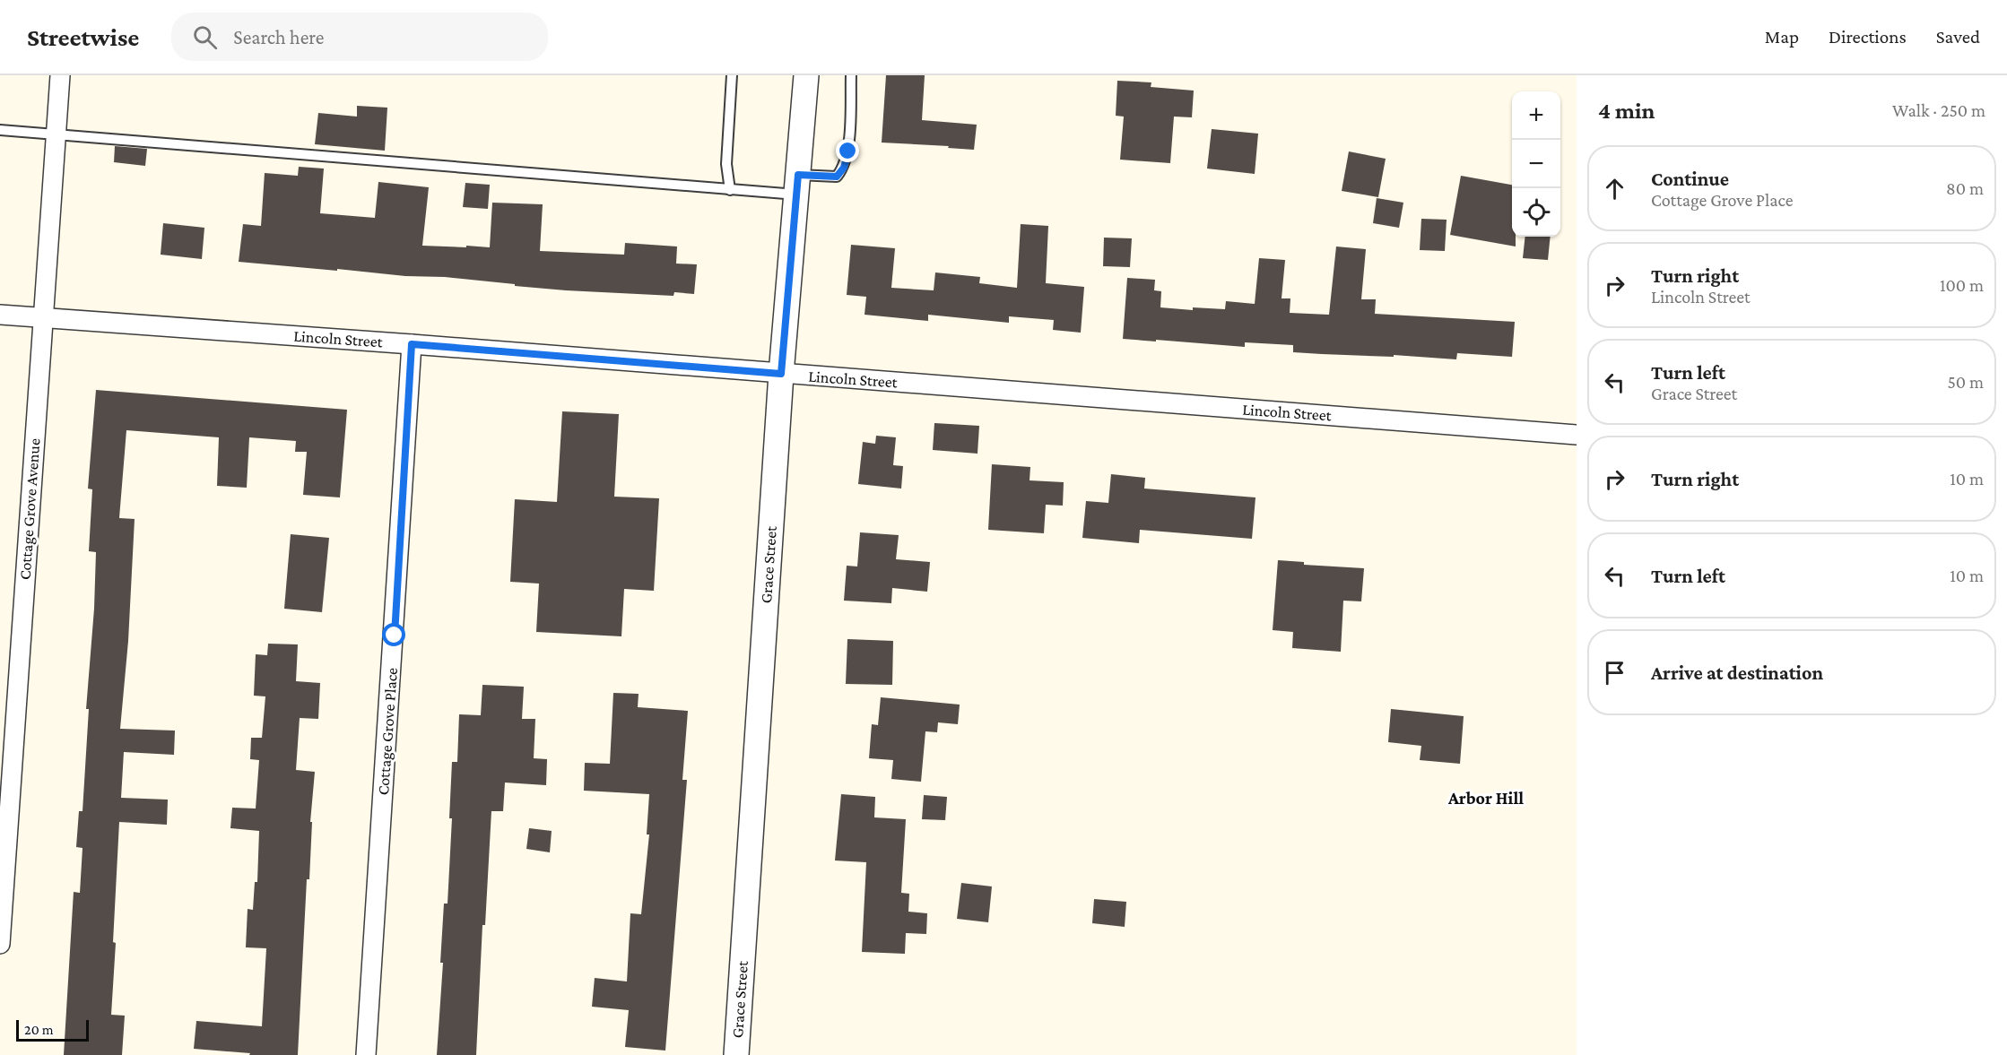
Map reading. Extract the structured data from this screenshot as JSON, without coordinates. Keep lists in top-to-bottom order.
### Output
{
  "streets": {
    "street": [
      "Lincoln Street",
      "Cottage Grove Avenue",
      "Grace Street",
      "Cottage Grove Place"
    ]
  },
  "crossings": [
    ["Lincoln Street", "Cottage Grove Avenue"],
    ["Lincoln Street", "Grace Street"],
    ["Lincoln Street", "Cottage Grove Place"]
  ],
  "districts": ["Arbor Hill"],
  "scale_bar": "20 m",
  "page": {
    "header": "Streetwise",
    "search": "Search here",
    "nav": ["Map", "Directions", "Saved"],
    "heading": ["4 min", "Walk · 250 m"],
    "map_buttons": ["+", "−"],
    "list": [
      ["Continue", "Cottage Grove Place", "80 m"],
      ["Turn right", "Lincoln Street", "100 m"],
      ["Turn left", "Grace Street", "50 m"],
      ["Turn right", "10 m"],
      ["Turn left", "10 m"],
      "Arrive at destination"
    ],
    "scale": "20 m"
  }
}
